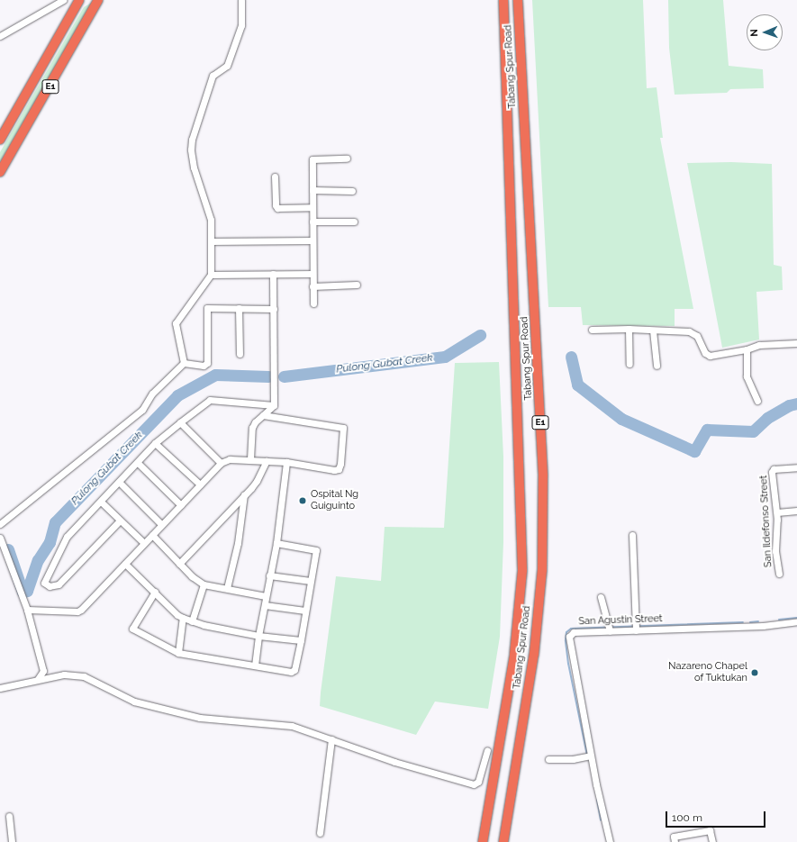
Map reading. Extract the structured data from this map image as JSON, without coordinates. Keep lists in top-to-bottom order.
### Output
{
  "streets": {
    "highway": ["Tabang Spur Road", "E1"],
    "street": ["San Ildefonso Street", "San Agustin Street"]
  },
  "water": ["Pulong Gubat Creek"],
  "places": ["Ospital Ng Guiguinto", "Nazareno Chapel of Tuktukan"],
  "scale_bar": "100 m",
  "north": "left"
}
